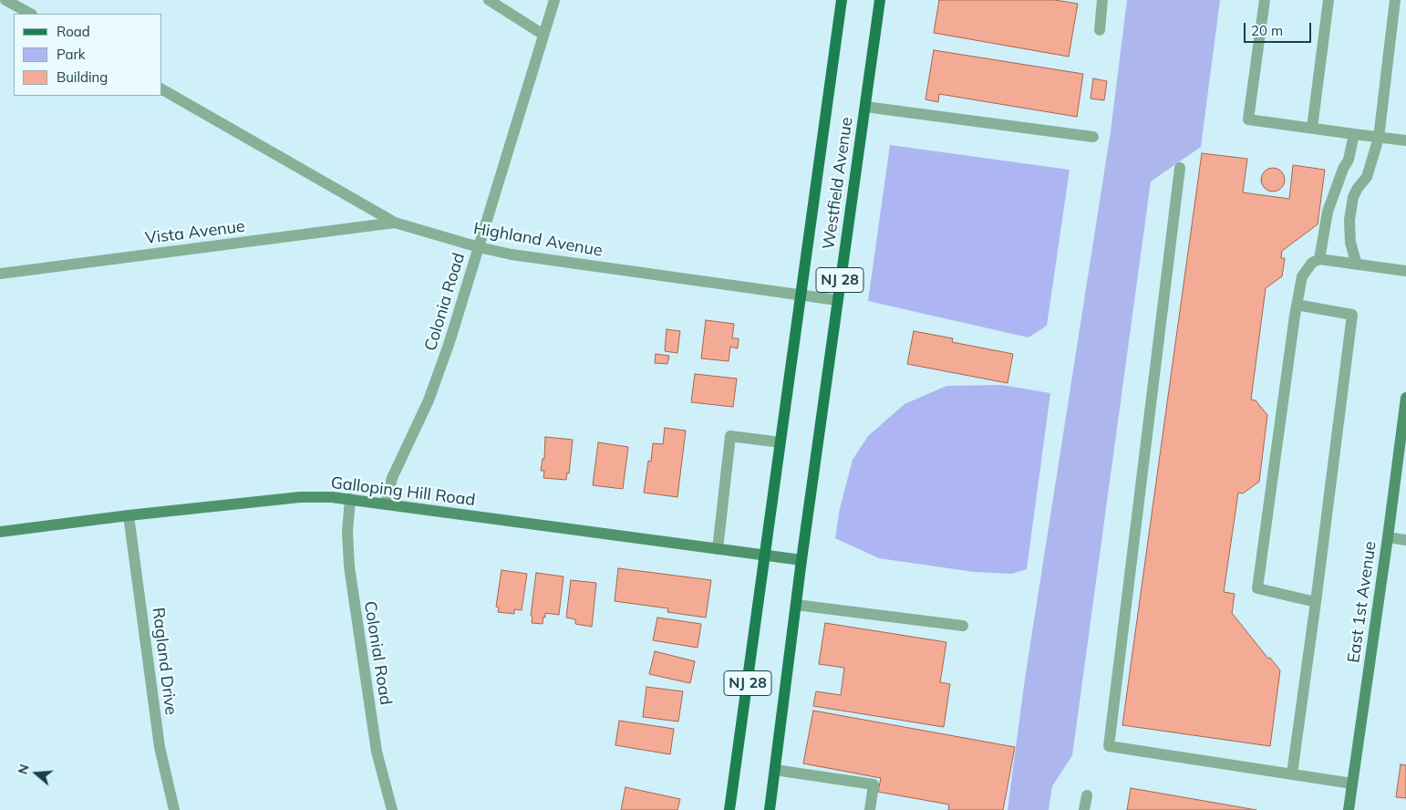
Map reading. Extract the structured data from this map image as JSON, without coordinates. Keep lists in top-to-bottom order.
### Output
{
  "streets": {
    "main road": [
      "Westfield Avenue",
      "NJ 28",
      "Galloping Hill Road",
      "East 1st Avenue"
    ],
    "street": [
      "Vista Avenue",
      "Highland Avenue",
      "Colonia Road",
      "Colonial Road",
      "Ragland Drive"
    ]
  },
  "crossings": [
    ["Westfield Avenue", "Highland Avenue"],
    ["Westfield Avenue", "NJ 28"],
    ["Westfield Avenue", "Galloping Hill Road"],
    ["Vista Avenue", "Highland Avenue"],
    ["Highland Avenue", "Colonia Road"],
    ["NJ 28", "Galloping Hill Road"],
    ["Colonia Road", "Galloping Hill Road"],
    ["Galloping Hill Road", "Colonial Road"],
    ["Galloping Hill Road", "Ragland Drive"]
  ],
  "legend": ["Road", "Park", "Building"],
  "scale_bar": "20 m",
  "north": "left"
}
